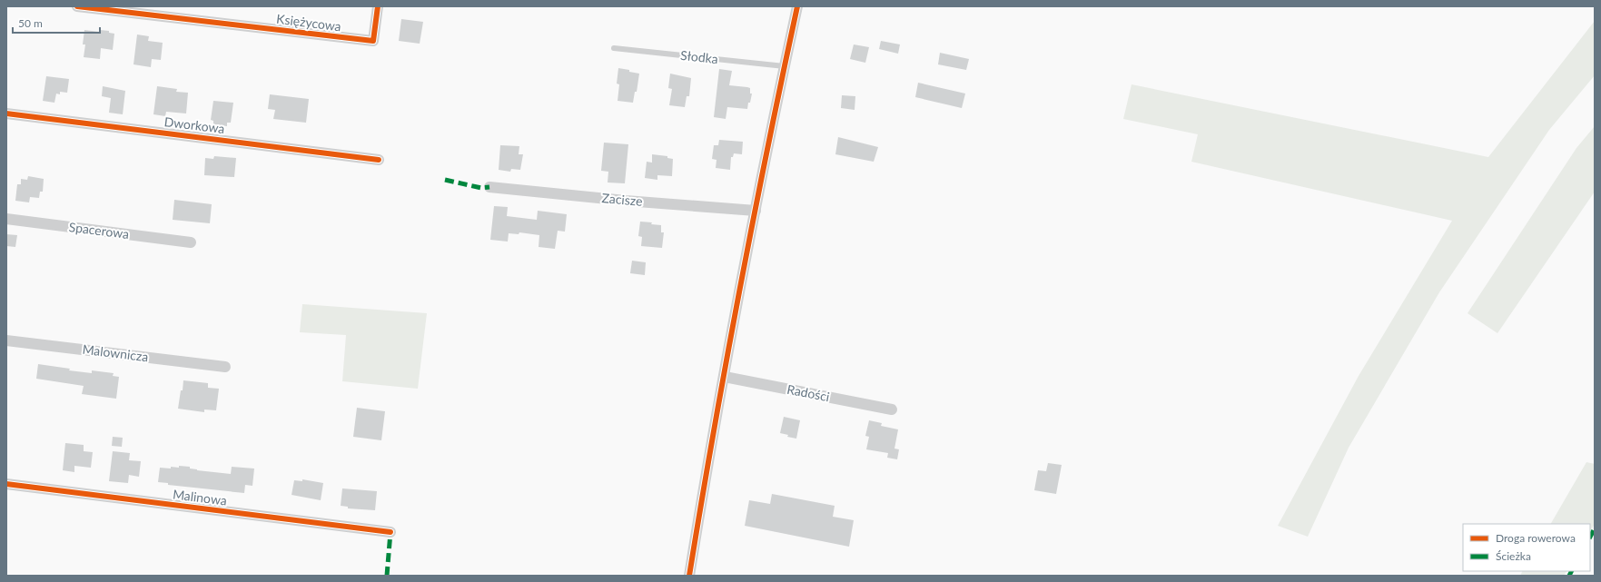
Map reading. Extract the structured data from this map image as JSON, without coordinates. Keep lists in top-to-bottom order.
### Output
{
  "streets": {
    "street": [
      "Księżycowa",
      "Dworkowa",
      "Zacisze",
      "Spacerowa",
      "Malownicza",
      "Radości",
      "Malinowa"
    ],
    "lane": ["Słodka"]
  },
  "legend": ["Droga rowerowa", "Ścieżka"],
  "scale_bar": "50 m"
}
